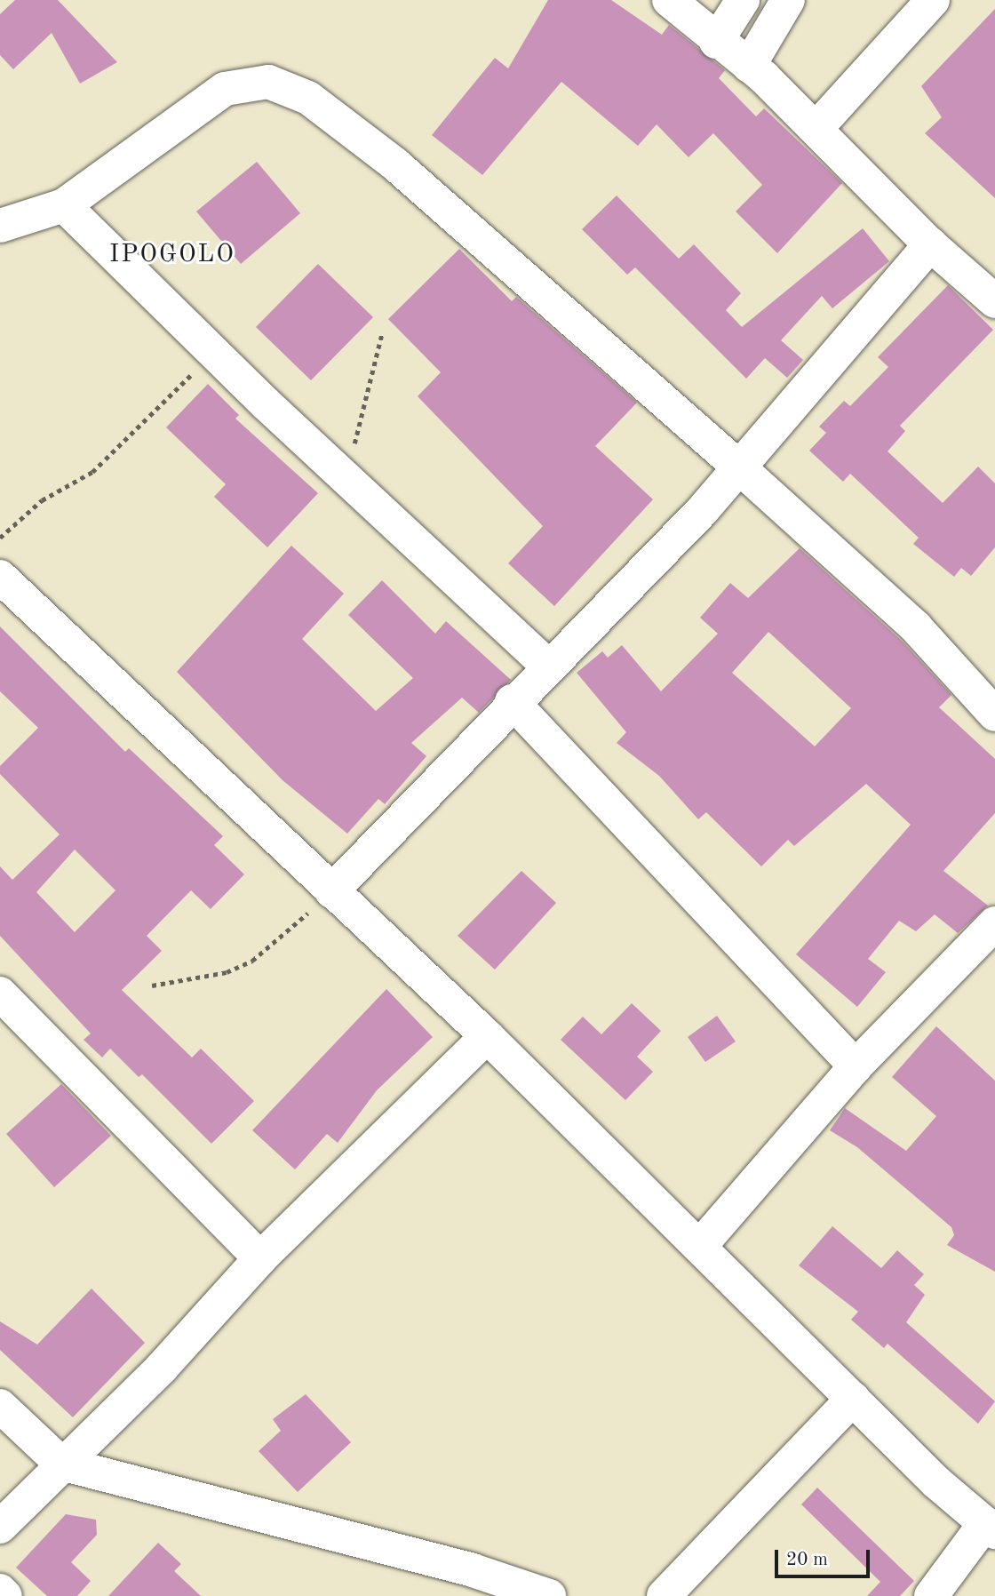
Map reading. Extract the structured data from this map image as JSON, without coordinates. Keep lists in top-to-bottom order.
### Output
{
  "districts": ["IPOGOLO"],
  "scale_bar": "20 m"
}
